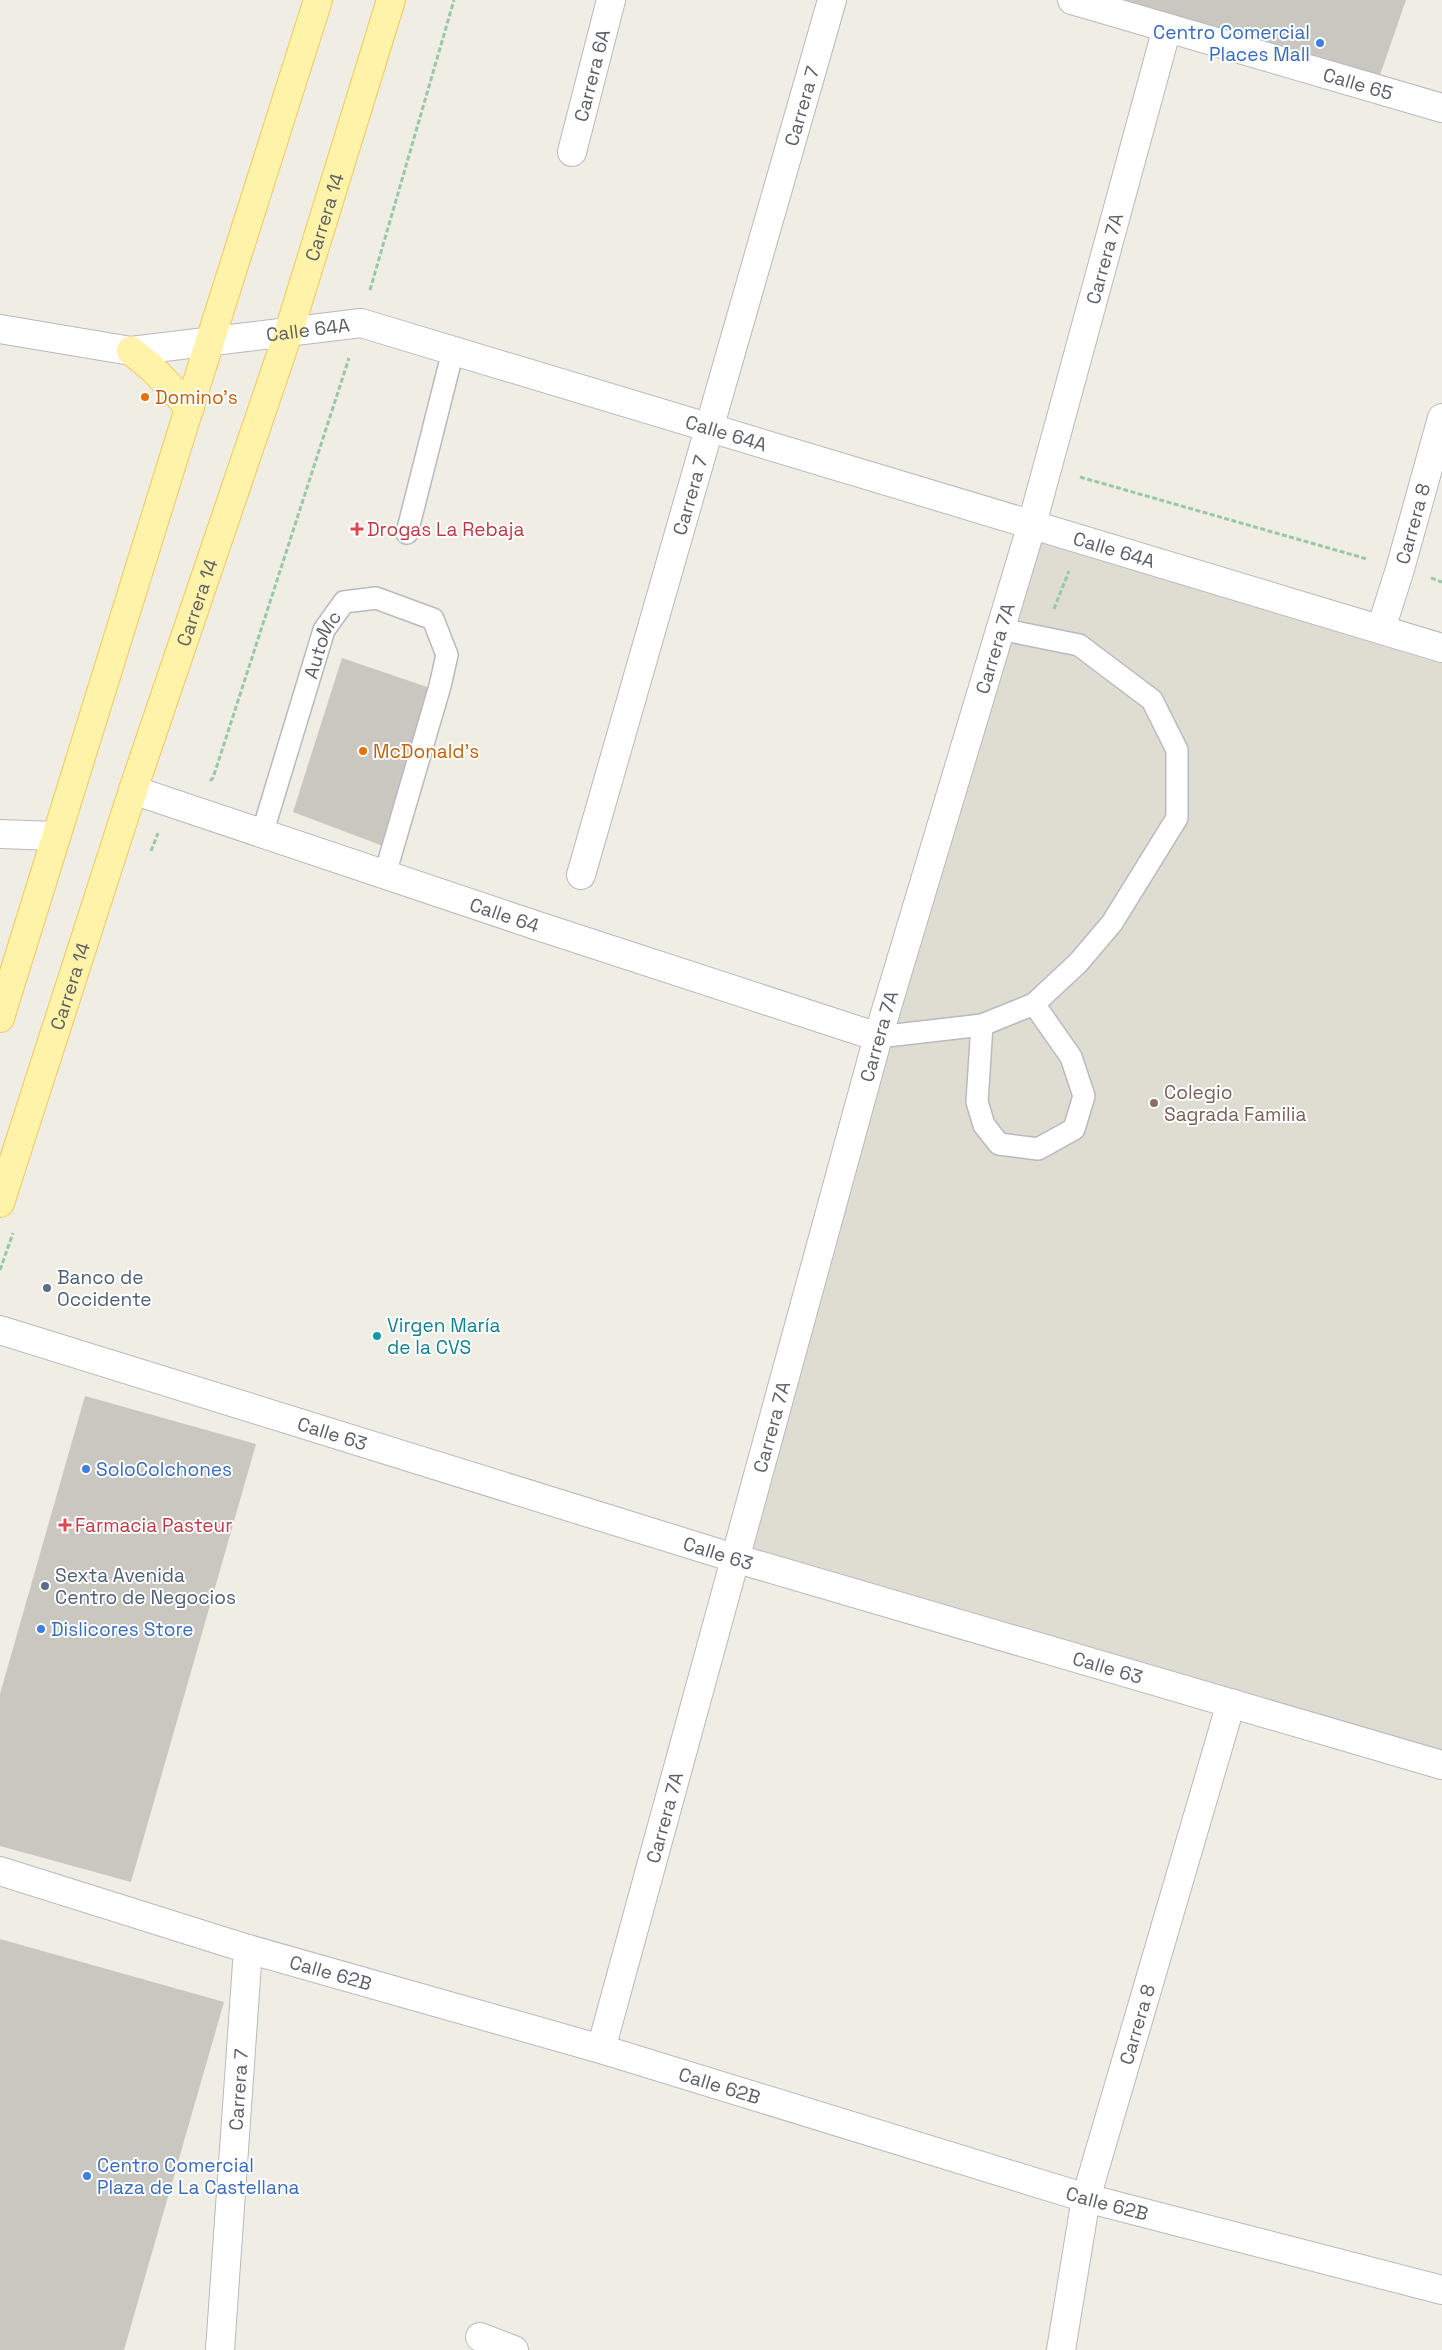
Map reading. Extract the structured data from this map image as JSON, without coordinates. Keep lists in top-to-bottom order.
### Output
{
  "streets": {
    "main road": ["Carrera 14"],
    "street": [
      "Carrera 6A",
      "Calle 65",
      "Carrera 7",
      "Carrera 7A",
      "Calle 64A",
      "Carrera 8",
      "Calle 64",
      "Calle 63",
      "Calle 62B"
    ],
    "lane": ["AutoMc"]
  },
  "crossings": [
    ["Calle 65", "Carrera 7A"],
    ["Carrera 7", "Calle 64A"],
    ["Carrera 7", "Calle 62B"],
    ["Carrera 14", "Calle 64A"],
    ["Carrera 14", "Calle 64"],
    ["Carrera 7A", "Calle 64A"],
    ["Carrera 7A", "Calle 64"],
    ["Carrera 7A", "Calle 63"],
    ["Carrera 7A", "Calle 62B"],
    ["Calle 64A", "Carrera 8"],
    ["Carrera 8", "Calle 63"],
    ["Carrera 8", "Calle 62B"],
    ["AutoMc", "Calle 64"]
  ],
  "places": {
    "other": [
      "Centro Comercial Places Mall",
      "Domino's",
      "McDonald's",
      "Colegio Sagrada Familia",
      "Banco de Occidente",
      "Virgen María de la CVS",
      "SoloColchones",
      "Sexta Avenida Centro de Negocios",
      "Dislicores Store",
      "Centro Comercial Plaza de La Castellana"
    ],
    "health": ["Drogas La Rebaja", "Farmacia Pasteur"]
  }
}
